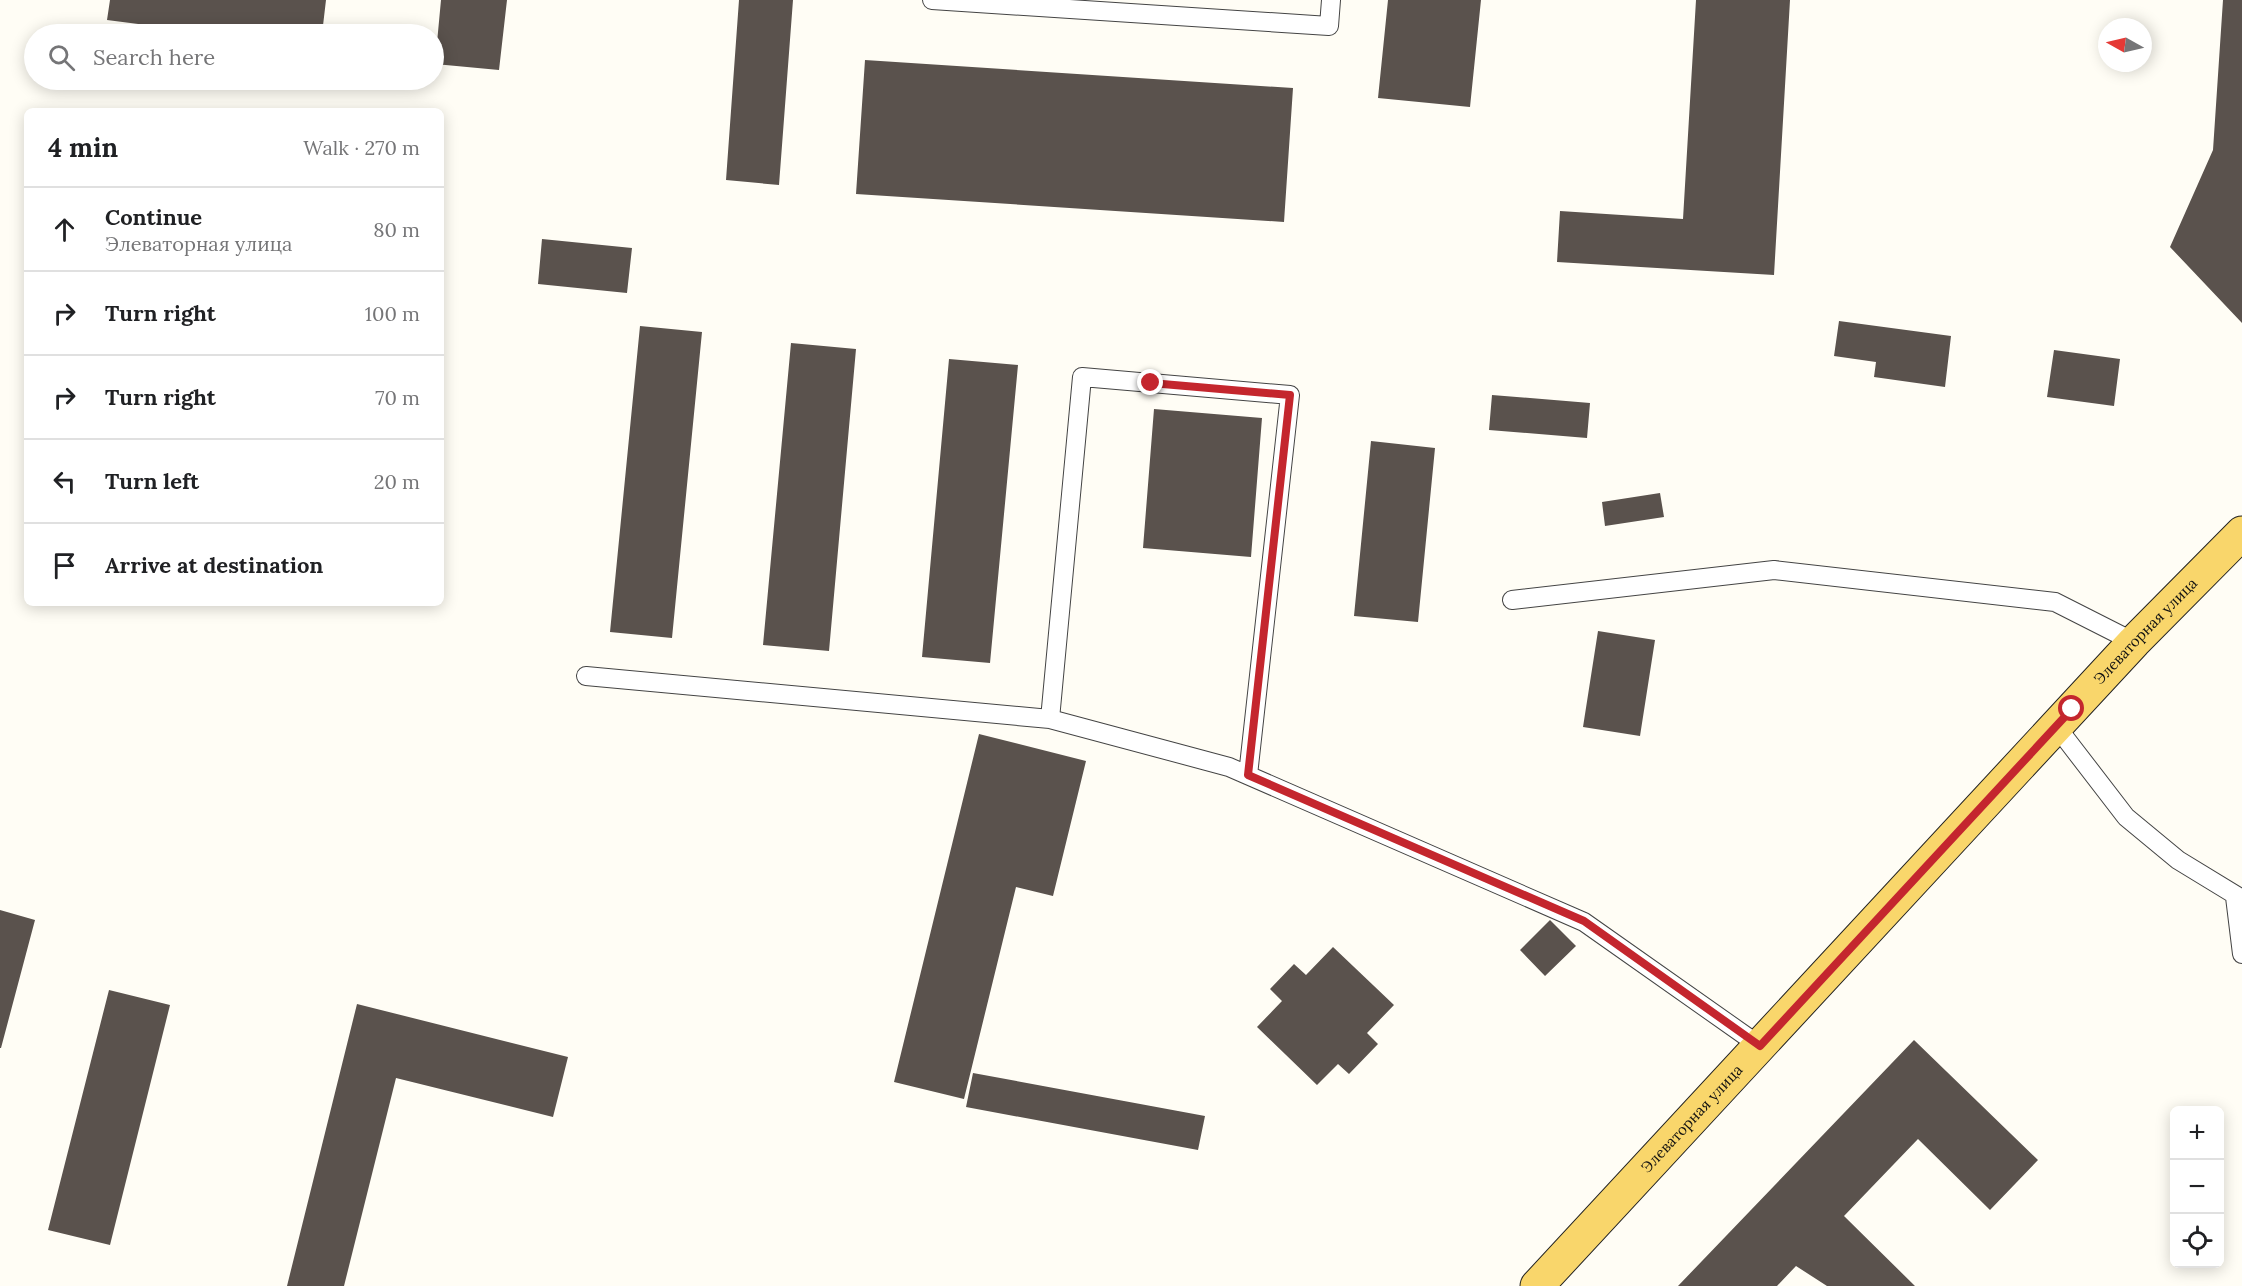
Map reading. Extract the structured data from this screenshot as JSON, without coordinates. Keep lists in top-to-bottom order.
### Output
{
  "streets": {
    "main road": ["Элеваторная улица"]
  },
  "north": "left",
  "page": {
    "search": "Search here",
    "heading": ["4 min", "Walk · 270 m"],
    "list": [
      ["Continue", "Элеваторная улица", "80 m"],
      ["Turn right", "100 m"],
      ["Turn right", "70 m"],
      ["Turn left", "20 m"],
      "Arrive at destination"
    ],
    "map_buttons": ["+", "−"]
  }
}
